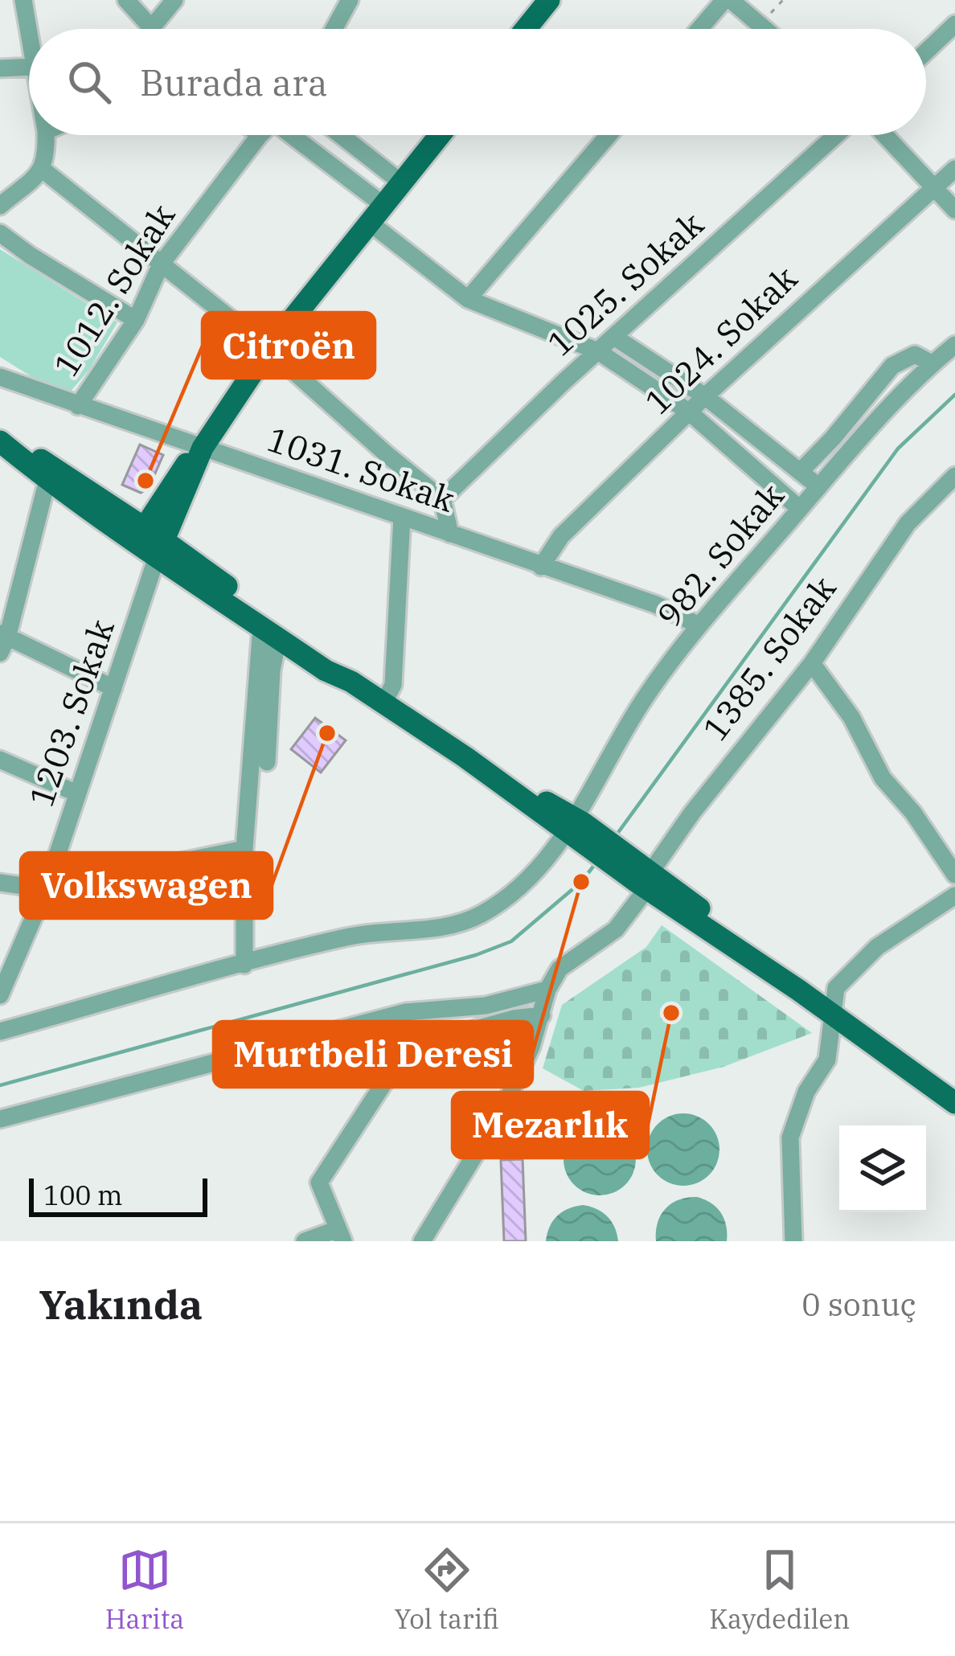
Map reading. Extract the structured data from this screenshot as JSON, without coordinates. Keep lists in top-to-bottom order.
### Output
{
  "streets": {
    "street": [
      "1025. Sokak",
      "1012. Sokak",
      "1024. Sokak",
      "1031. Sokak",
      "982. Sokak",
      "1385. Sokak",
      "1203. Sokak"
    ]
  },
  "crossings": [
    ["1012. Sokak", "1031. Sokak"],
    ["1024. Sokak", "1031. Sokak"],
    ["1031. Sokak", "982. Sokak"]
  ],
  "places": [
    "Citroën",
    "Volkswagen",
    "Murtbeli Deresi",
    "Mezarlık"
  ],
  "scale_bar": "100 m",
  "page": {
    "search": "Burada ara",
    "scale": "100 m",
    "heading": ["Yakında", "0 sonuç"],
    "nav": ["Harita", "Yol tarifi", "Kaydedilen"]
  }
}
